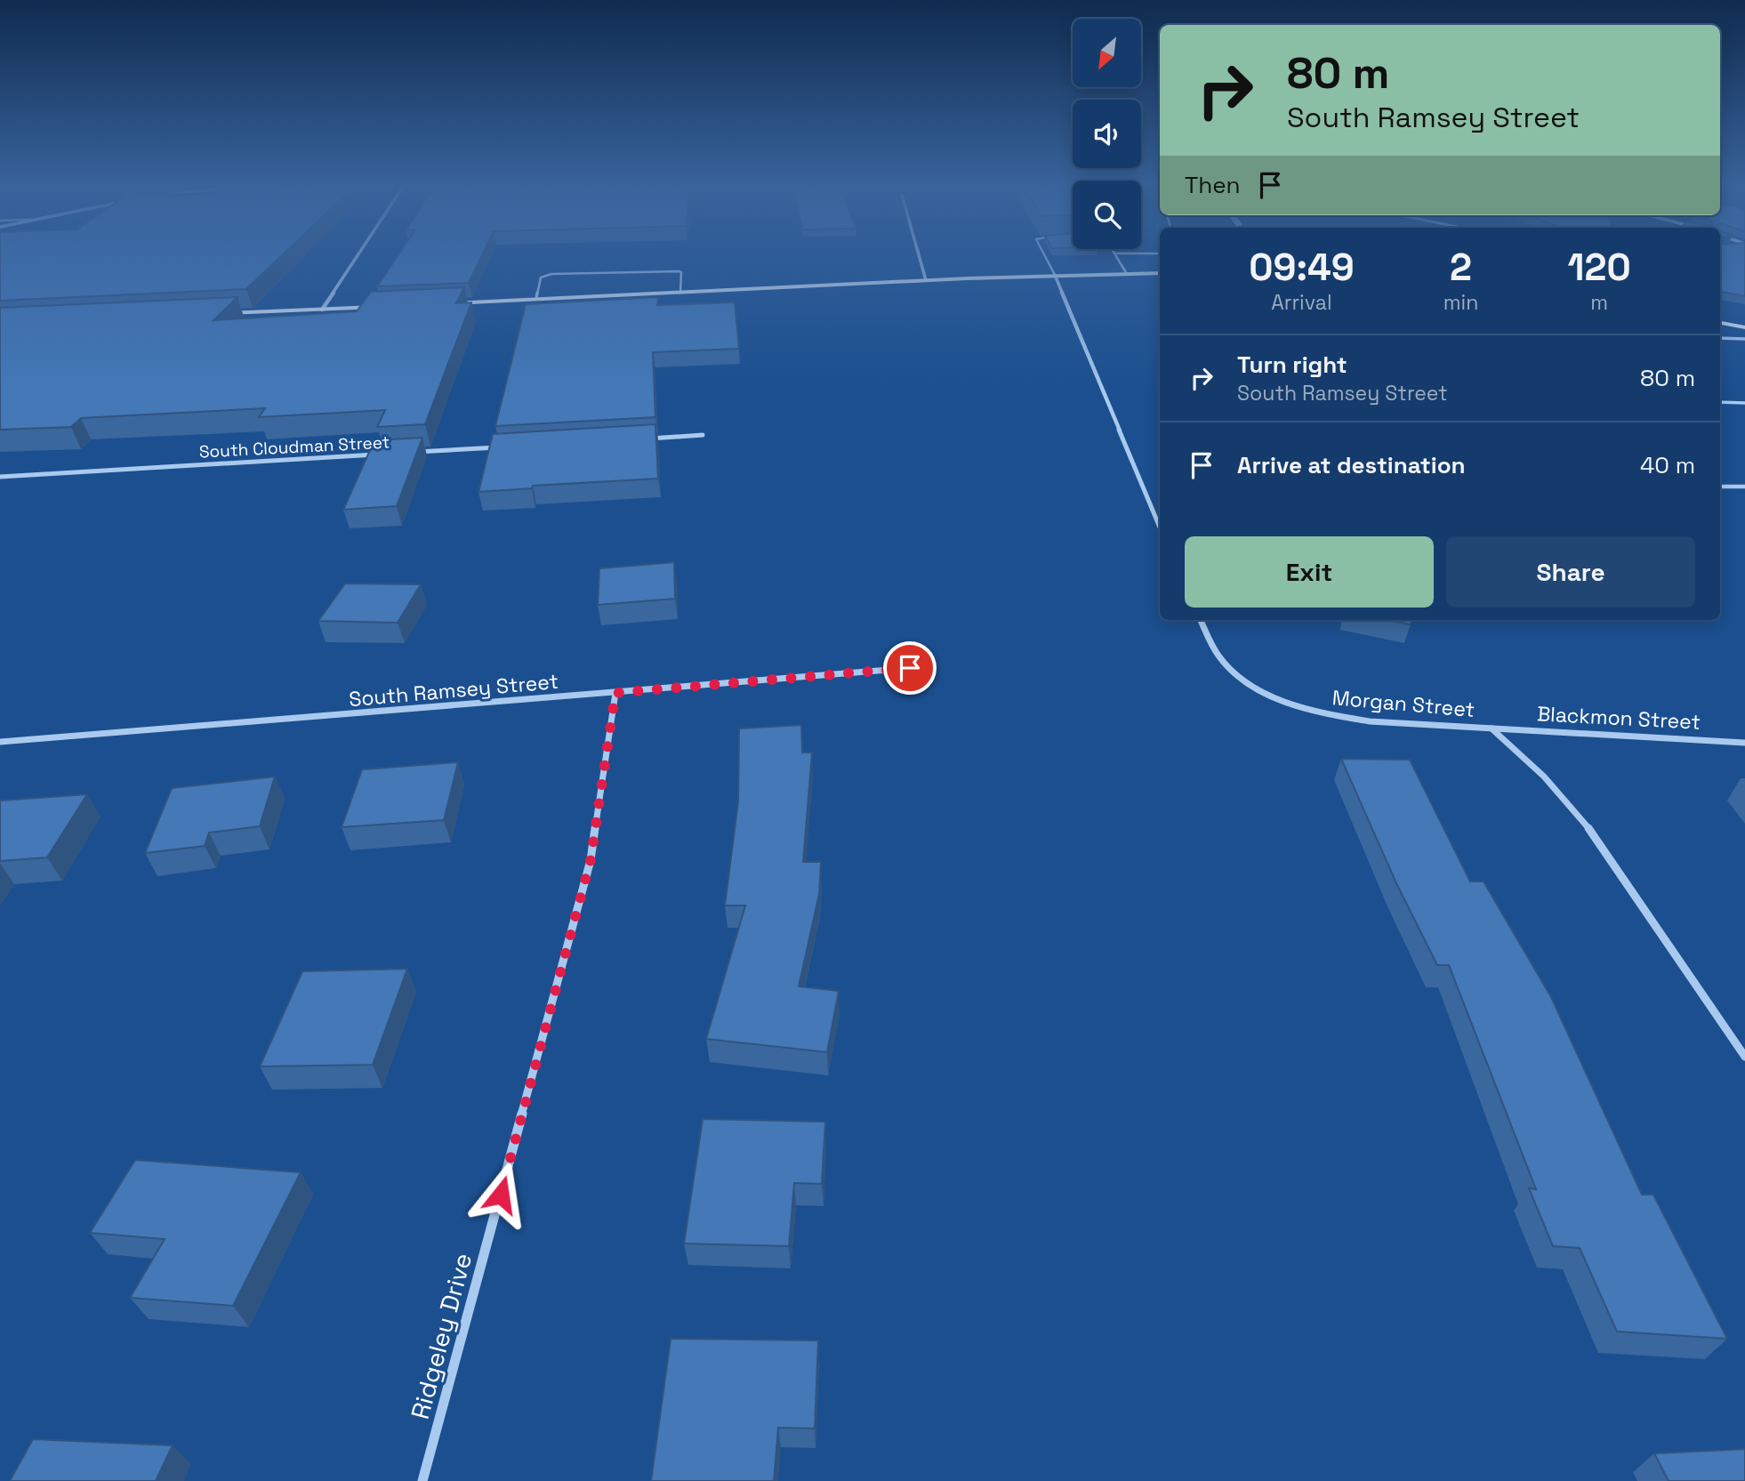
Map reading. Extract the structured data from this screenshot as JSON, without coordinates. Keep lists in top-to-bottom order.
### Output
{
  "streets": {
    "street": [
      "South Cloudman Street",
      "South Ramsey Street",
      "Morgan Street",
      "Blackmon Street",
      "Ridgeley Drive"
    ]
  },
  "crossings": [
    ["South Ramsey Street", "Ridgeley Drive"],
    ["Morgan Street", "Blackmon Street"]
  ],
  "north": "bottom left",
  "page": {
    "turn": ["80 m", "South Ramsey Street"],
    "then": "Then",
    "eta": [
      "09:49",
      "Arrival",
      "2",
      "min",
      "120",
      "m"
    ],
    "list": [
      {
        "name": "Turn right",
        "note": "South Ramsey Street",
        "value": "80 m"
      },
      {
        "name": "Arrive at destination",
        "value": "40 m"
      }
    ],
    "buttons": ["Exit", "Share"]
  }
}
